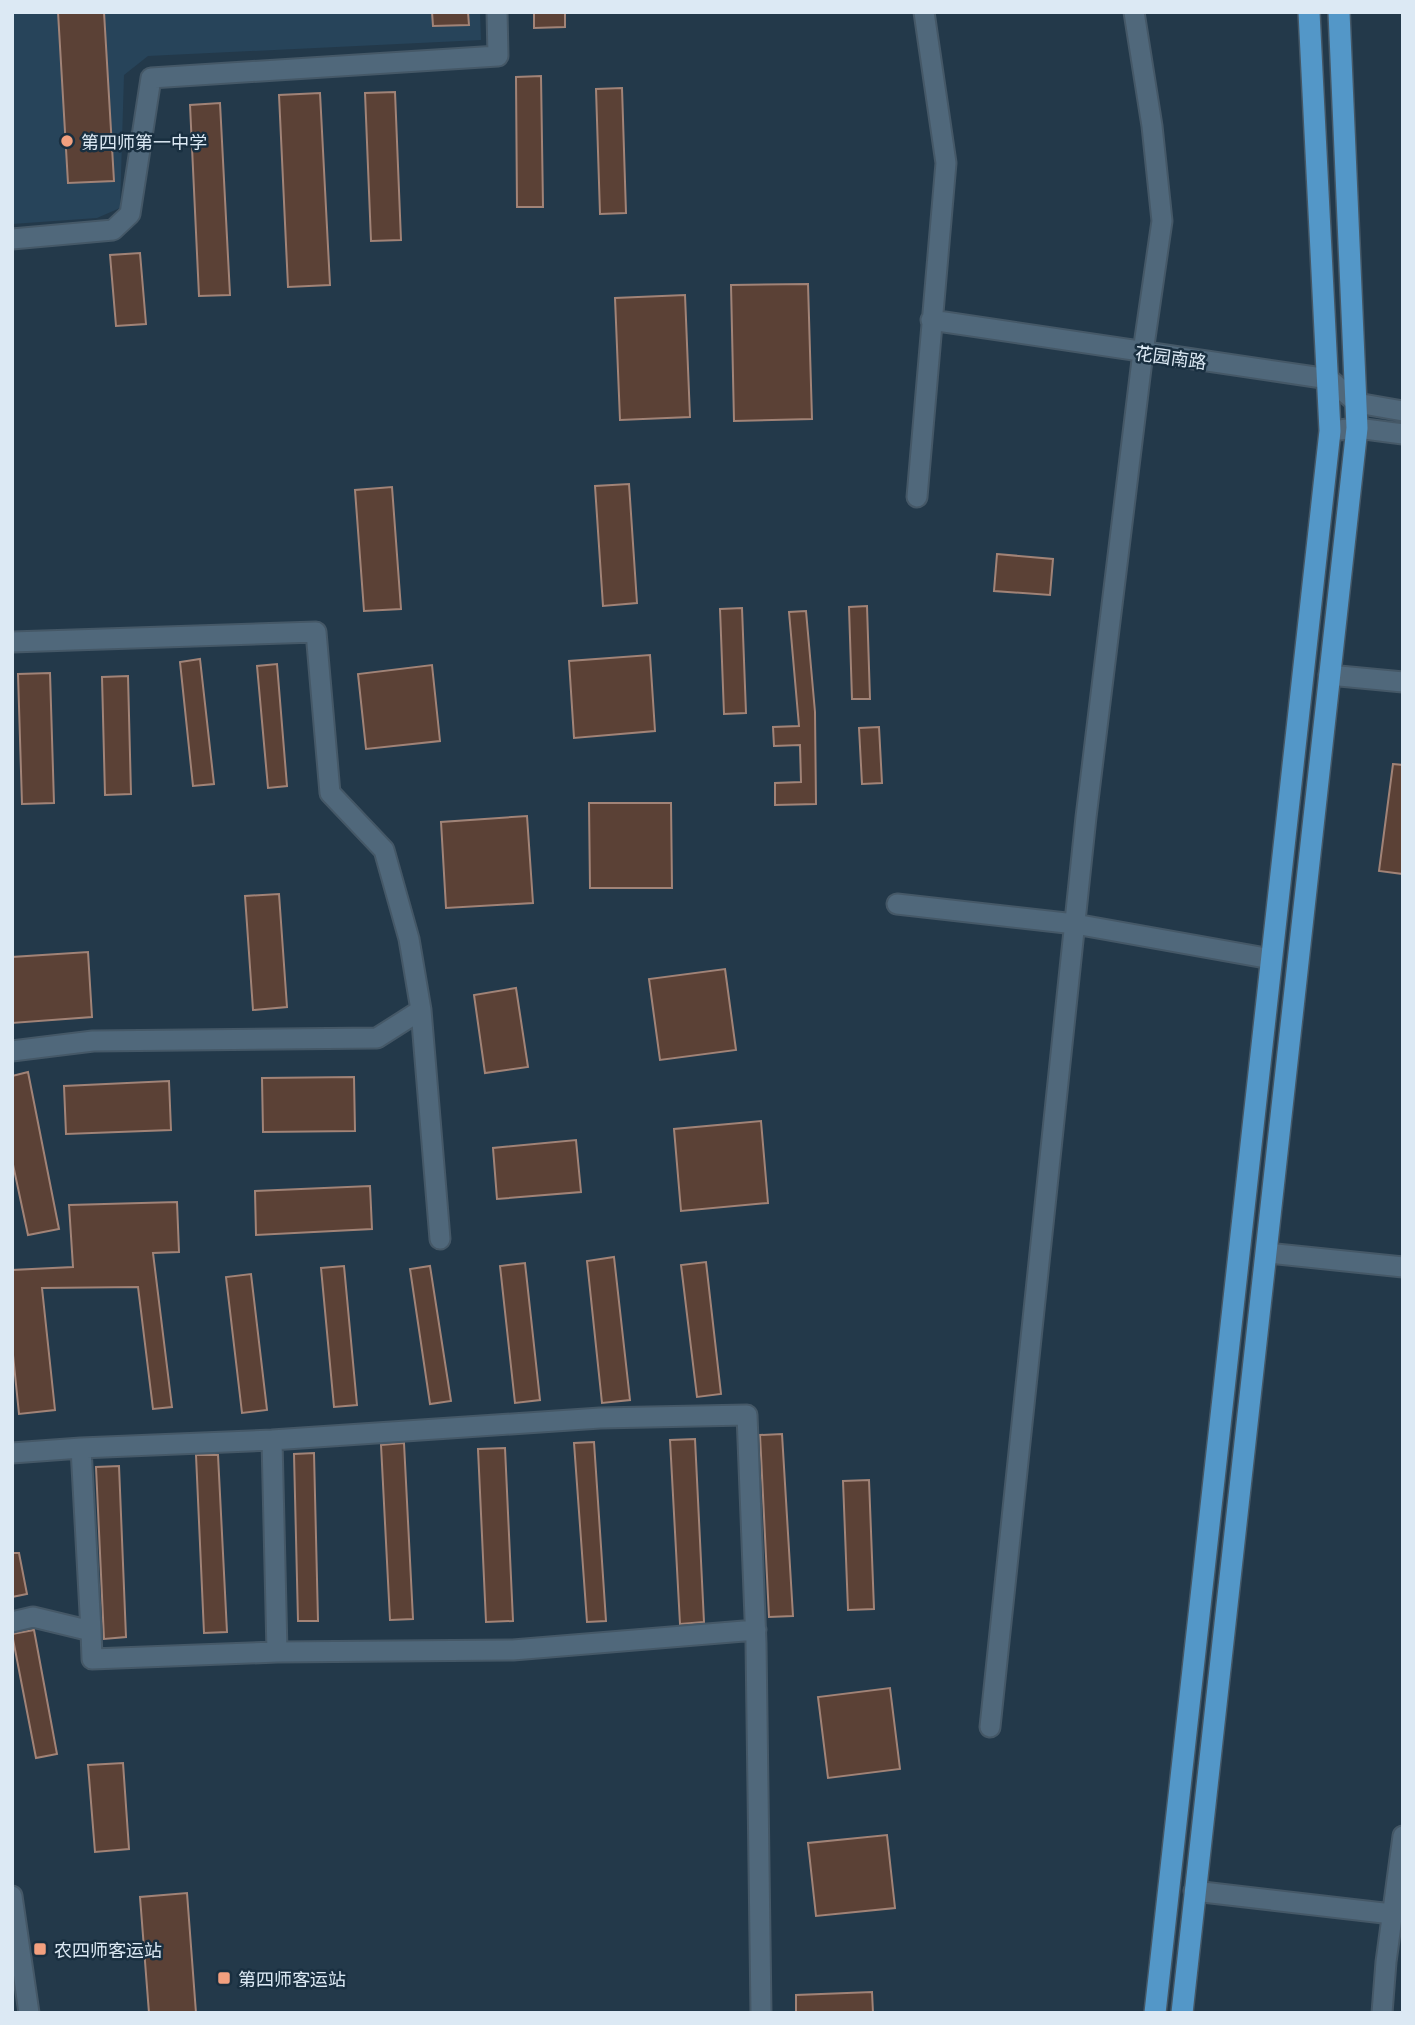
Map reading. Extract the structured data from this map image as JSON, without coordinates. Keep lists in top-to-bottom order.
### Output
{
  "streets": {
    "street": ["花园南路"]
  },
  "places": {
    "other": ["第四师第一中学"],
    "transit": ["农四师客运站", "第四师客运站"]
  }
}
